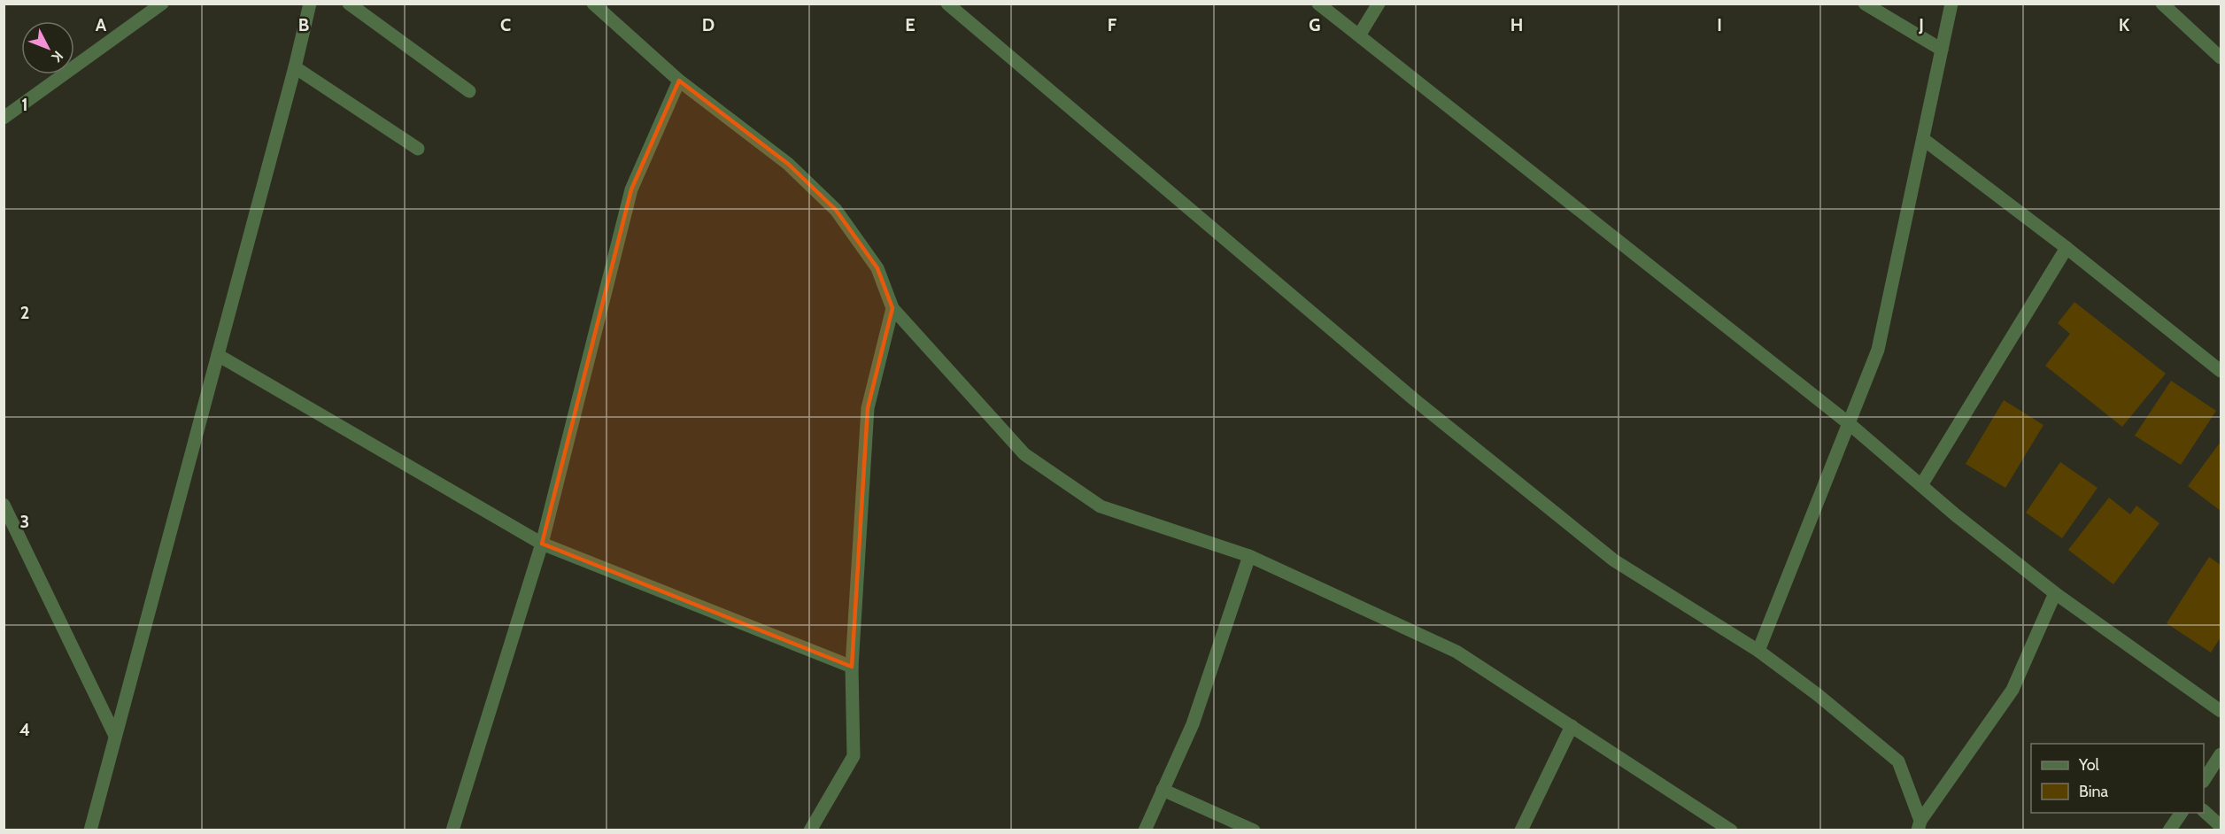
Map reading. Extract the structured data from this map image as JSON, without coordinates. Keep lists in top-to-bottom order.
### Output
{
  "legend": ["Yol", "Bina"],
  "north": "bottom right",
  "grid": {
    "columns": [
      "A",
      "B",
      "C",
      "D",
      "E",
      "F",
      "G",
      "H",
      "I",
      "J",
      "K"
    ],
    "rows": [
      "1",
      "2",
      "3",
      "4"
    ]
  }
}
